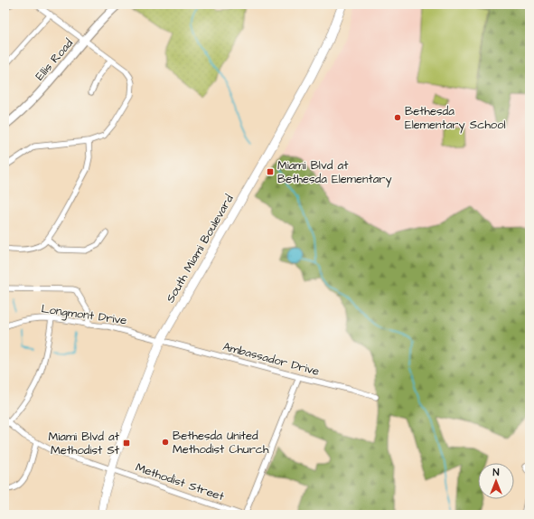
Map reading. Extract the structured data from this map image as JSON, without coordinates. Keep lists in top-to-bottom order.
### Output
{
  "streets": {
    "main road": ["Ellis Road", "South Miami Boulevard"],
    "street": ["Longmont Drive", "Ambassador Drive", "Methodist Street"]
  },
  "crossings": [
    ["South Miami Boulevard", "Longmont Drive"],
    ["South Miami Boulevard", "Ambassador Drive"],
    ["South Miami Boulevard", "Methodist Street"],
    ["Longmont Drive", "Ambassador Drive"]
  ],
  "places": {
    "other": ["Bethesda Elementary School", "Bethesda United Methodist Church"],
    "transit": ["Miami Blvd at Bethesda Elementary", "Miami Blvd at Methodist St"]
  },
  "north": "top"
}
